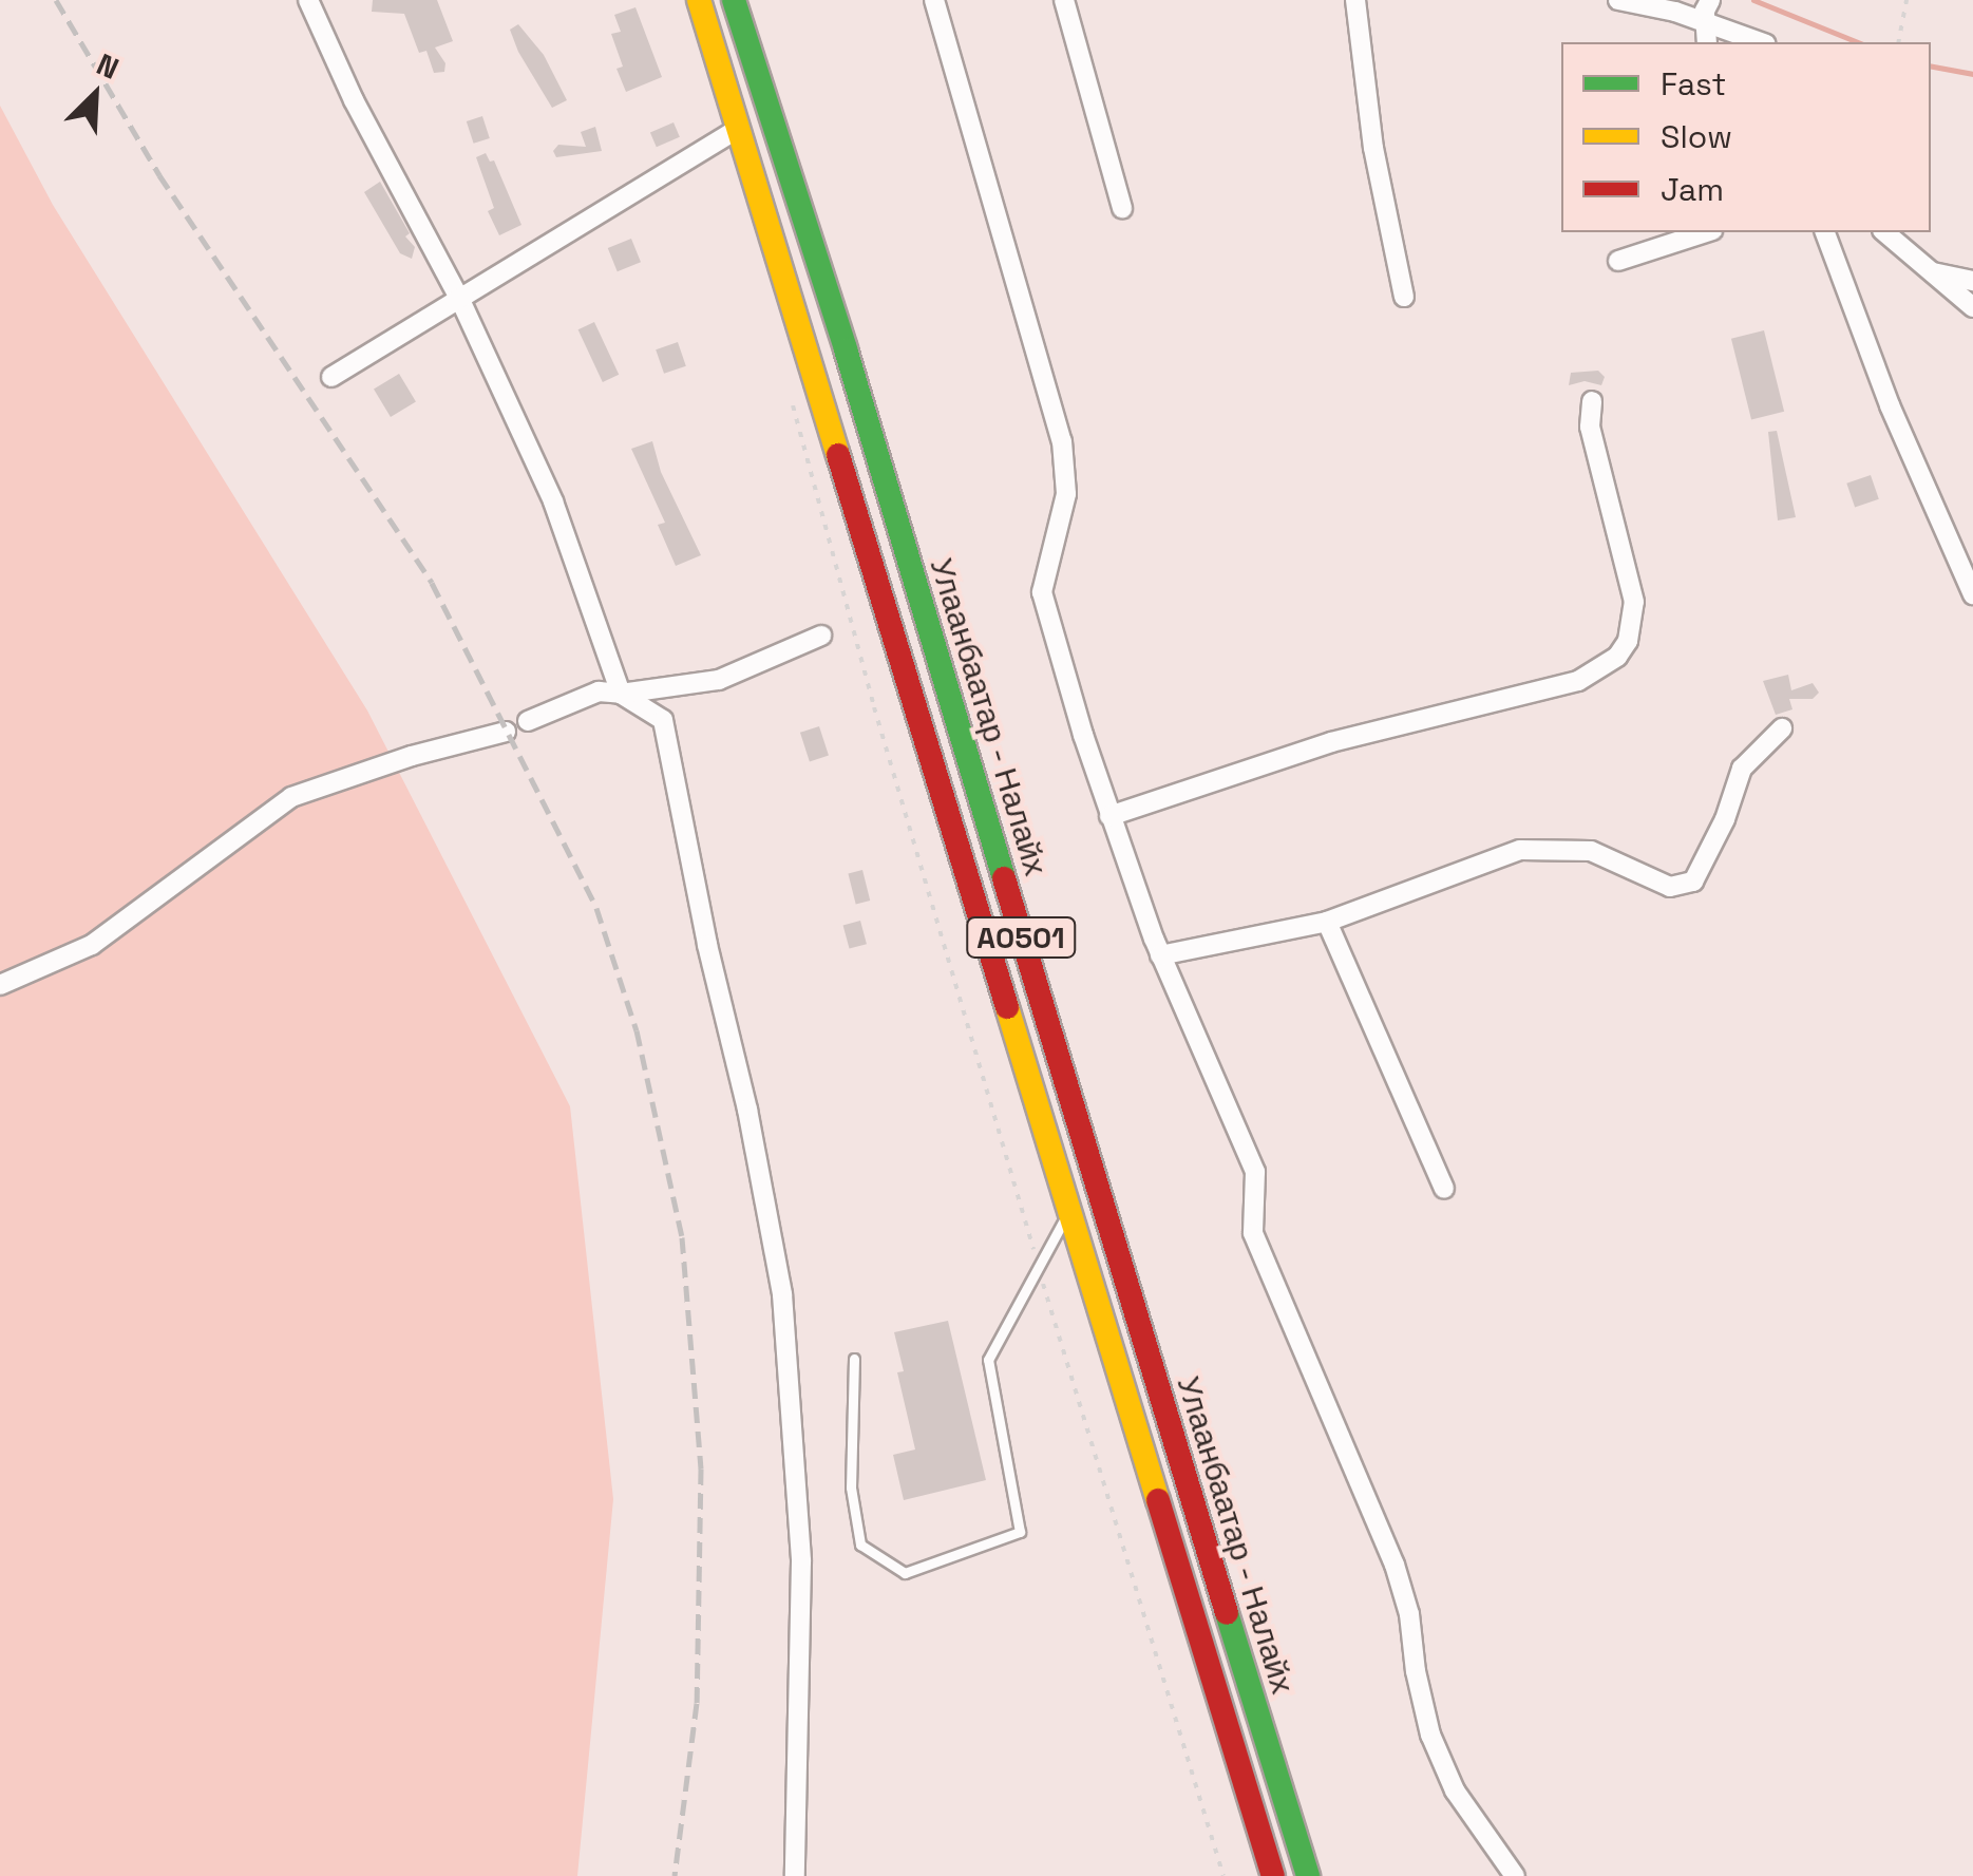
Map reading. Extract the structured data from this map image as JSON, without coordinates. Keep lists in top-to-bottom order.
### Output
{
  "streets": {
    "highway": ["Улаанбаатар - Налайх", "A0501"]
  },
  "legend": ["Fast", "Slow", "Jam"],
  "north": "top right"
}
